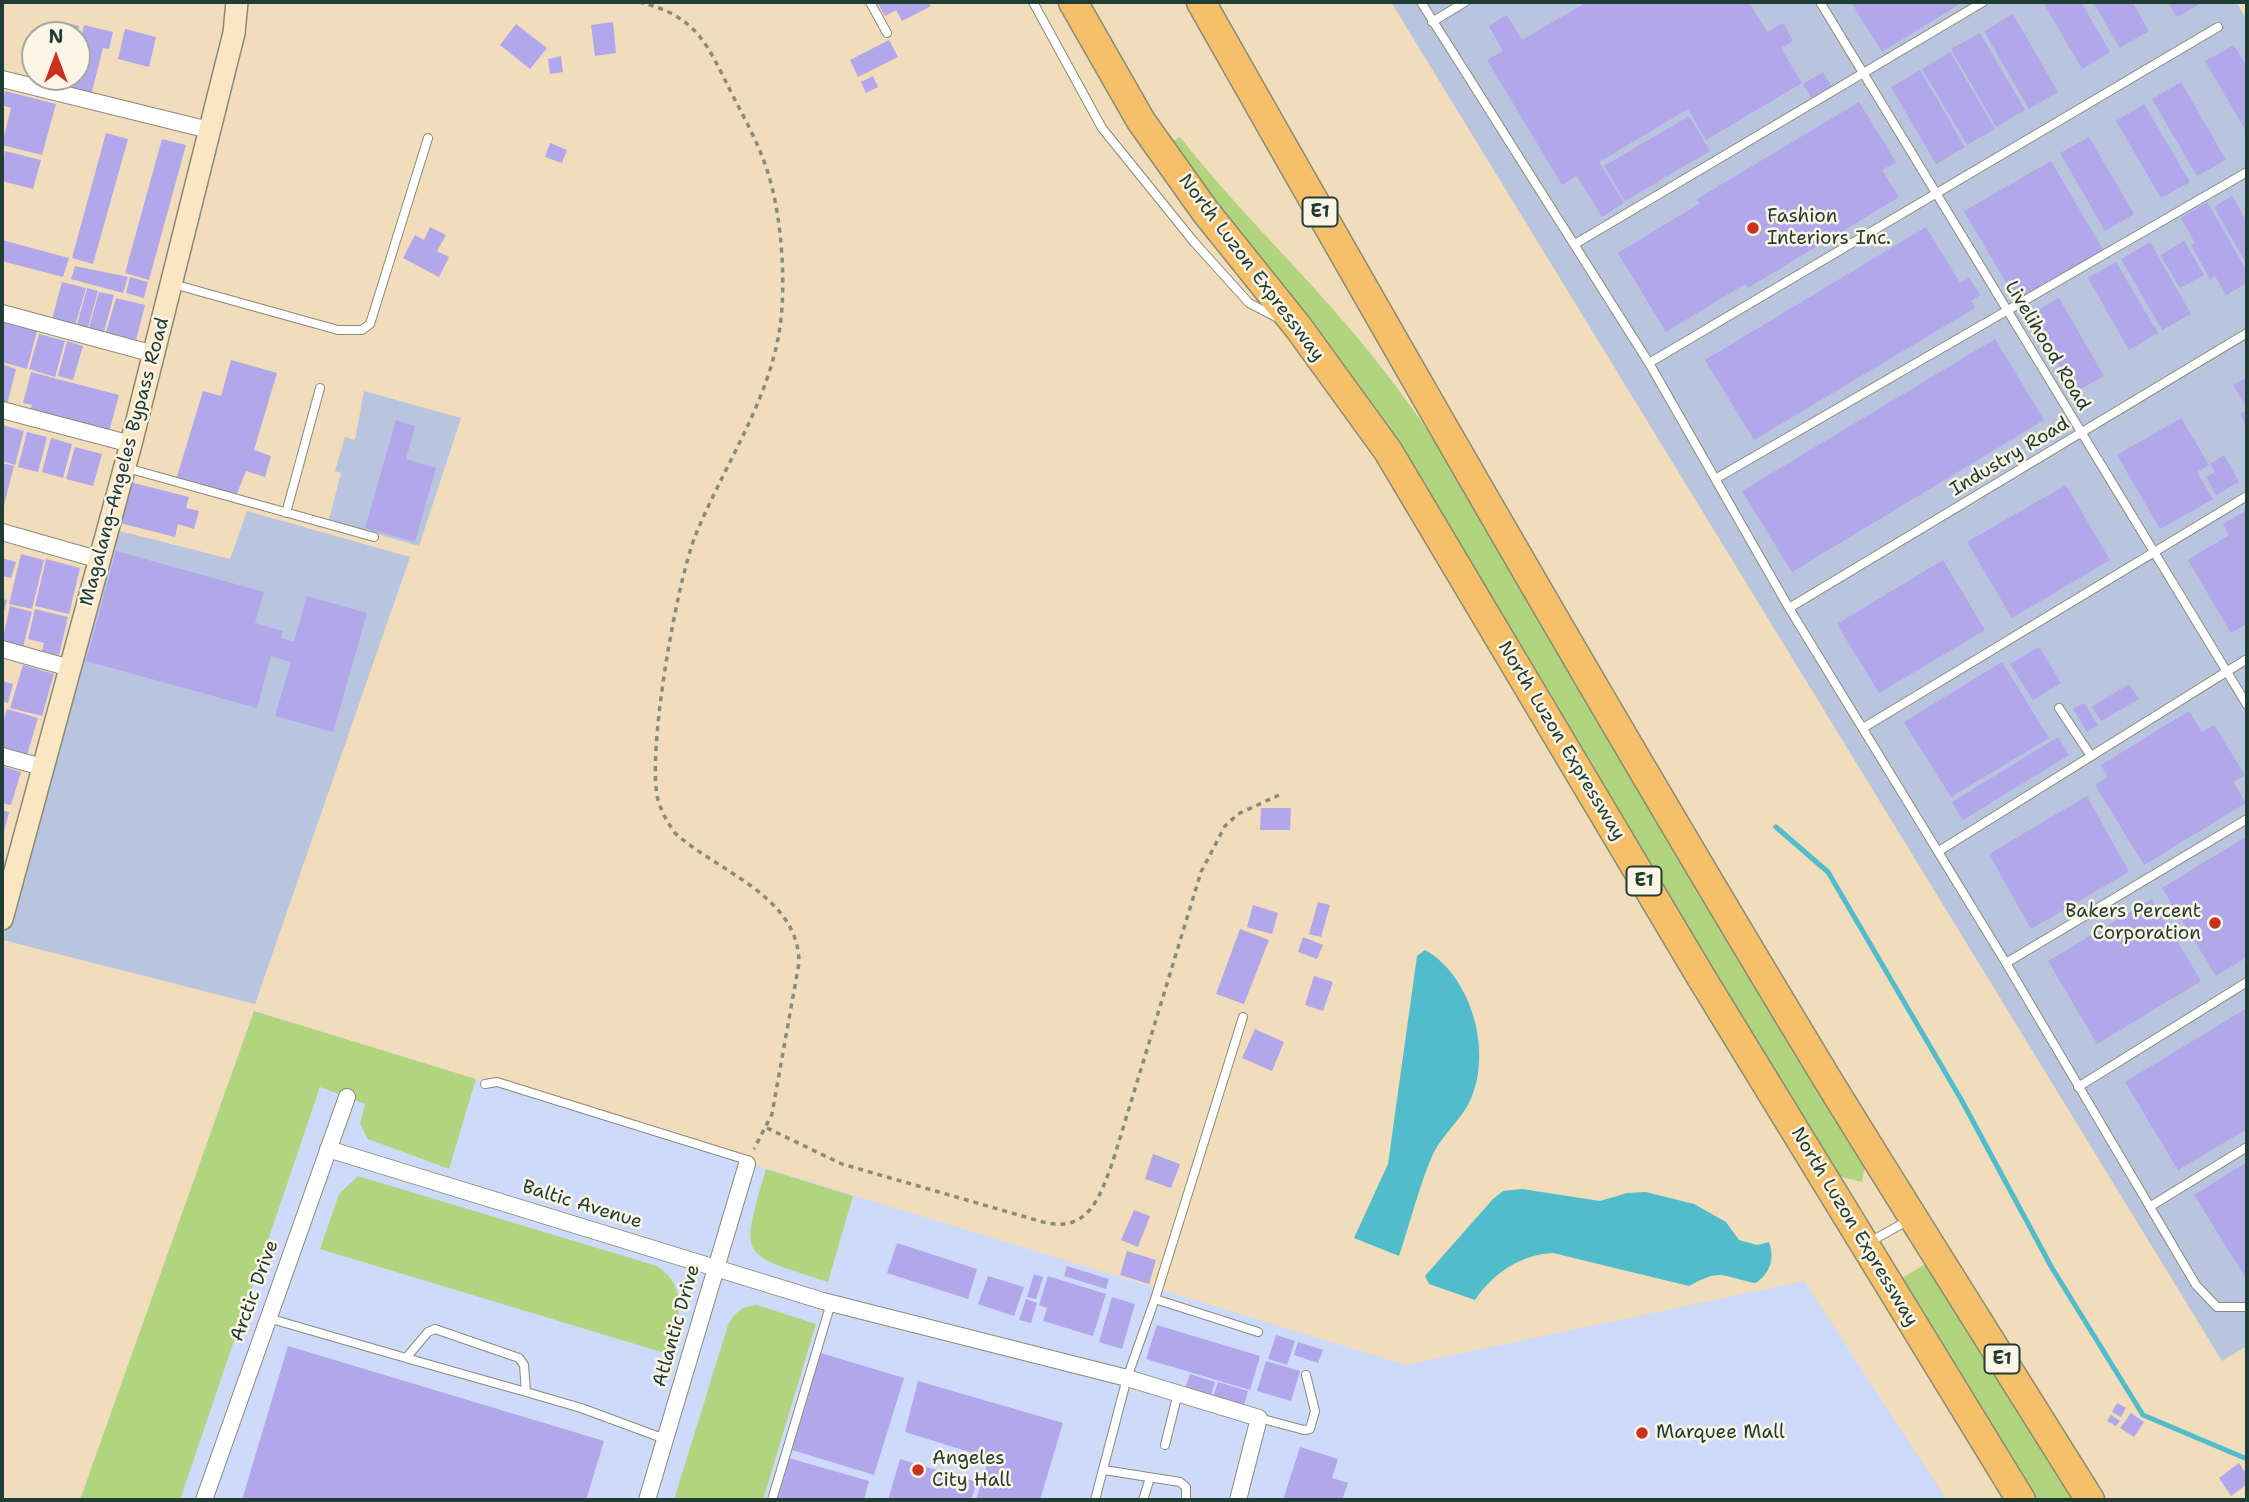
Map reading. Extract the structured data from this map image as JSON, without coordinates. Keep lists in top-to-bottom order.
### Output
{
  "streets": {
    "highway": ["E1", "North Luzon Expressway"],
    "street": [
      "Magalang-Angeles Bypass Road",
      "Baltic Avenue",
      "Arctic Drive",
      "Atlantic Drive"
    ],
    "lane": ["Livelihood Road", "Industry Road"]
  },
  "crossings": [
    ["Livelihood Road", "Industry Road"],
    ["Baltic Avenue", "Arctic Drive"],
    ["Baltic Avenue", "Atlantic Drive"]
  ],
  "places": [
    "Fashion Interiors Inc.",
    "Bakers Percent Corporation",
    "Marquee Mall",
    "Angeles City Hall"
  ],
  "north": "top"
}
